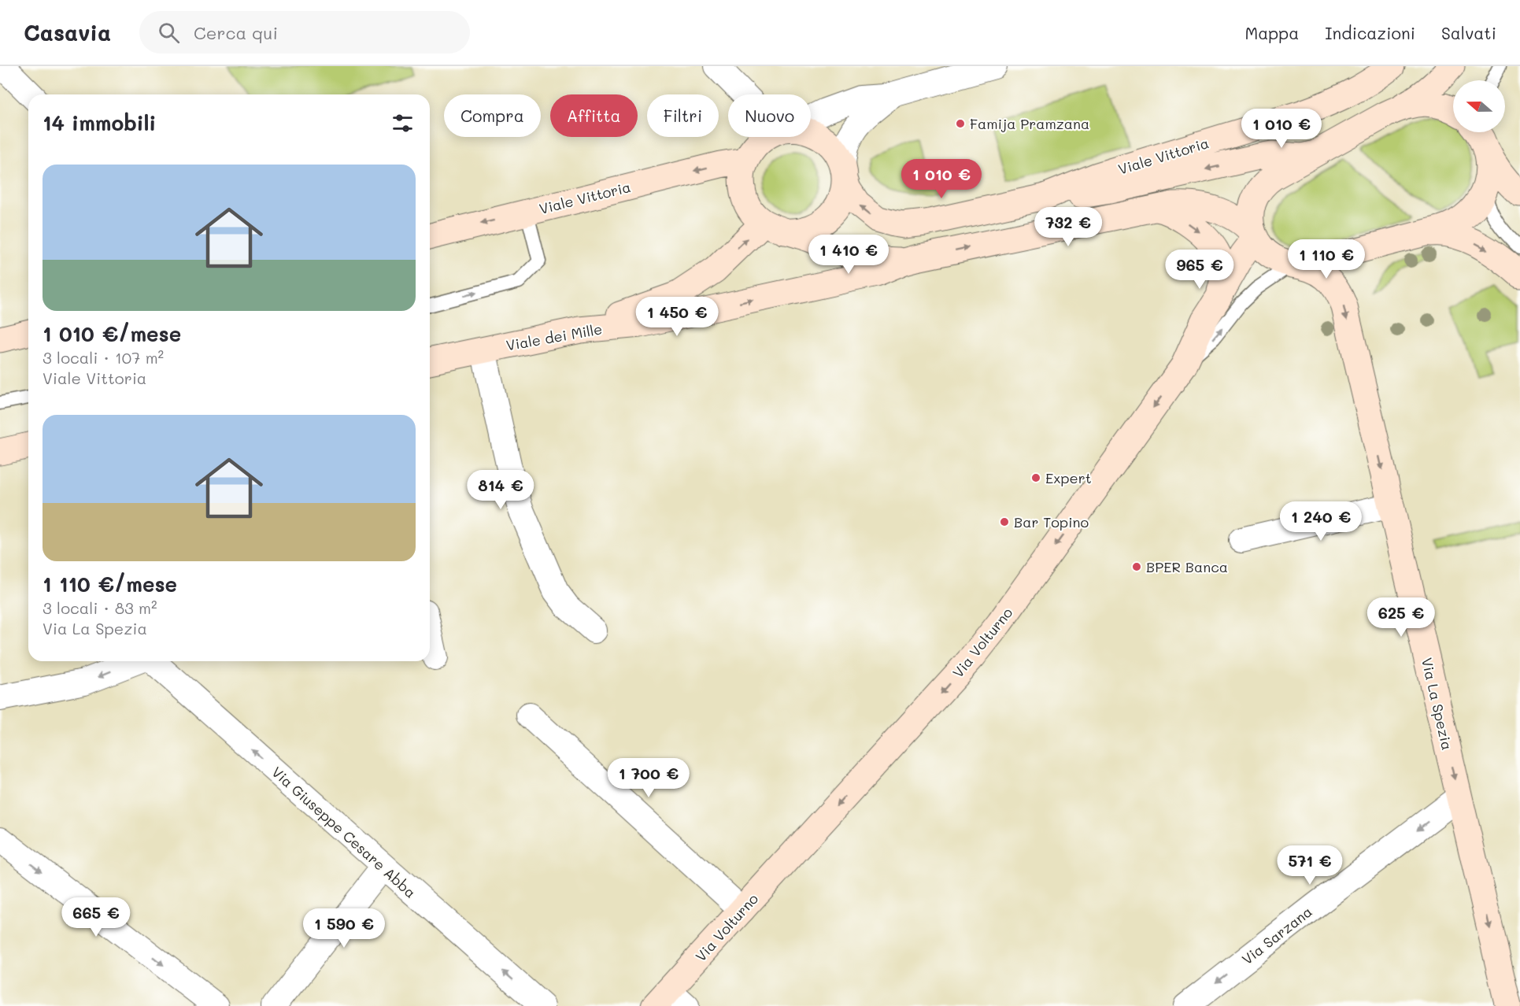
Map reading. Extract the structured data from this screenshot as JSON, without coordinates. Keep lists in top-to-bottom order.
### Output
{
  "streets": {
    "main road": [
      "Viale Vittoria",
      "Viale dei Mille",
      "Via Volturno",
      "Via La Spezia"
    ],
    "street": ["Via Giuseppe Cesare Abba", "Via Sarzana"]
  },
  "crossings": [
    ["Viale dei Mille", "Via Volturno"],
    ["Viale dei Mille", "Via La Spezia"],
    ["Via La Spezia", "Via Sarzana"]
  ],
  "one_way": ["Via Volturno", "Via La Spezia", "Via Sarzana"],
  "places": [
    "Famija Pramzana",
    "Expert",
    "Bar Topino",
    "BPER Banca"
  ],
  "north": "left",
  "page": {
    "header": "Casavia",
    "search": "Cerca qui",
    "nav": ["Mappa", "Indicazioni", "Salvati"],
    "chip": [
      "Compra",
      "Affitta",
      "Filtri",
      "Nuovo"
    ],
    "heading": "14 immobili",
    "price": [
      "1 010 €",
      "1 010 €",
      "732 €",
      "1 410 €",
      "1 110 €",
      "965 €",
      "1 450 €",
      "814 €",
      "1 240 €",
      "625 €",
      "1 700 €",
      "571 €",
      "665 €",
      "1 590 €"
    ],
    "list": [
      {
        "name": "1 010 €/mese",
        "note": "3 locali · 107 m² · Viale Vittoria"
      },
      {
        "name": "1 110 €/mese",
        "note": "3 locali · 83 m² · Via La Spezia"
      }
    ]
  }
}
